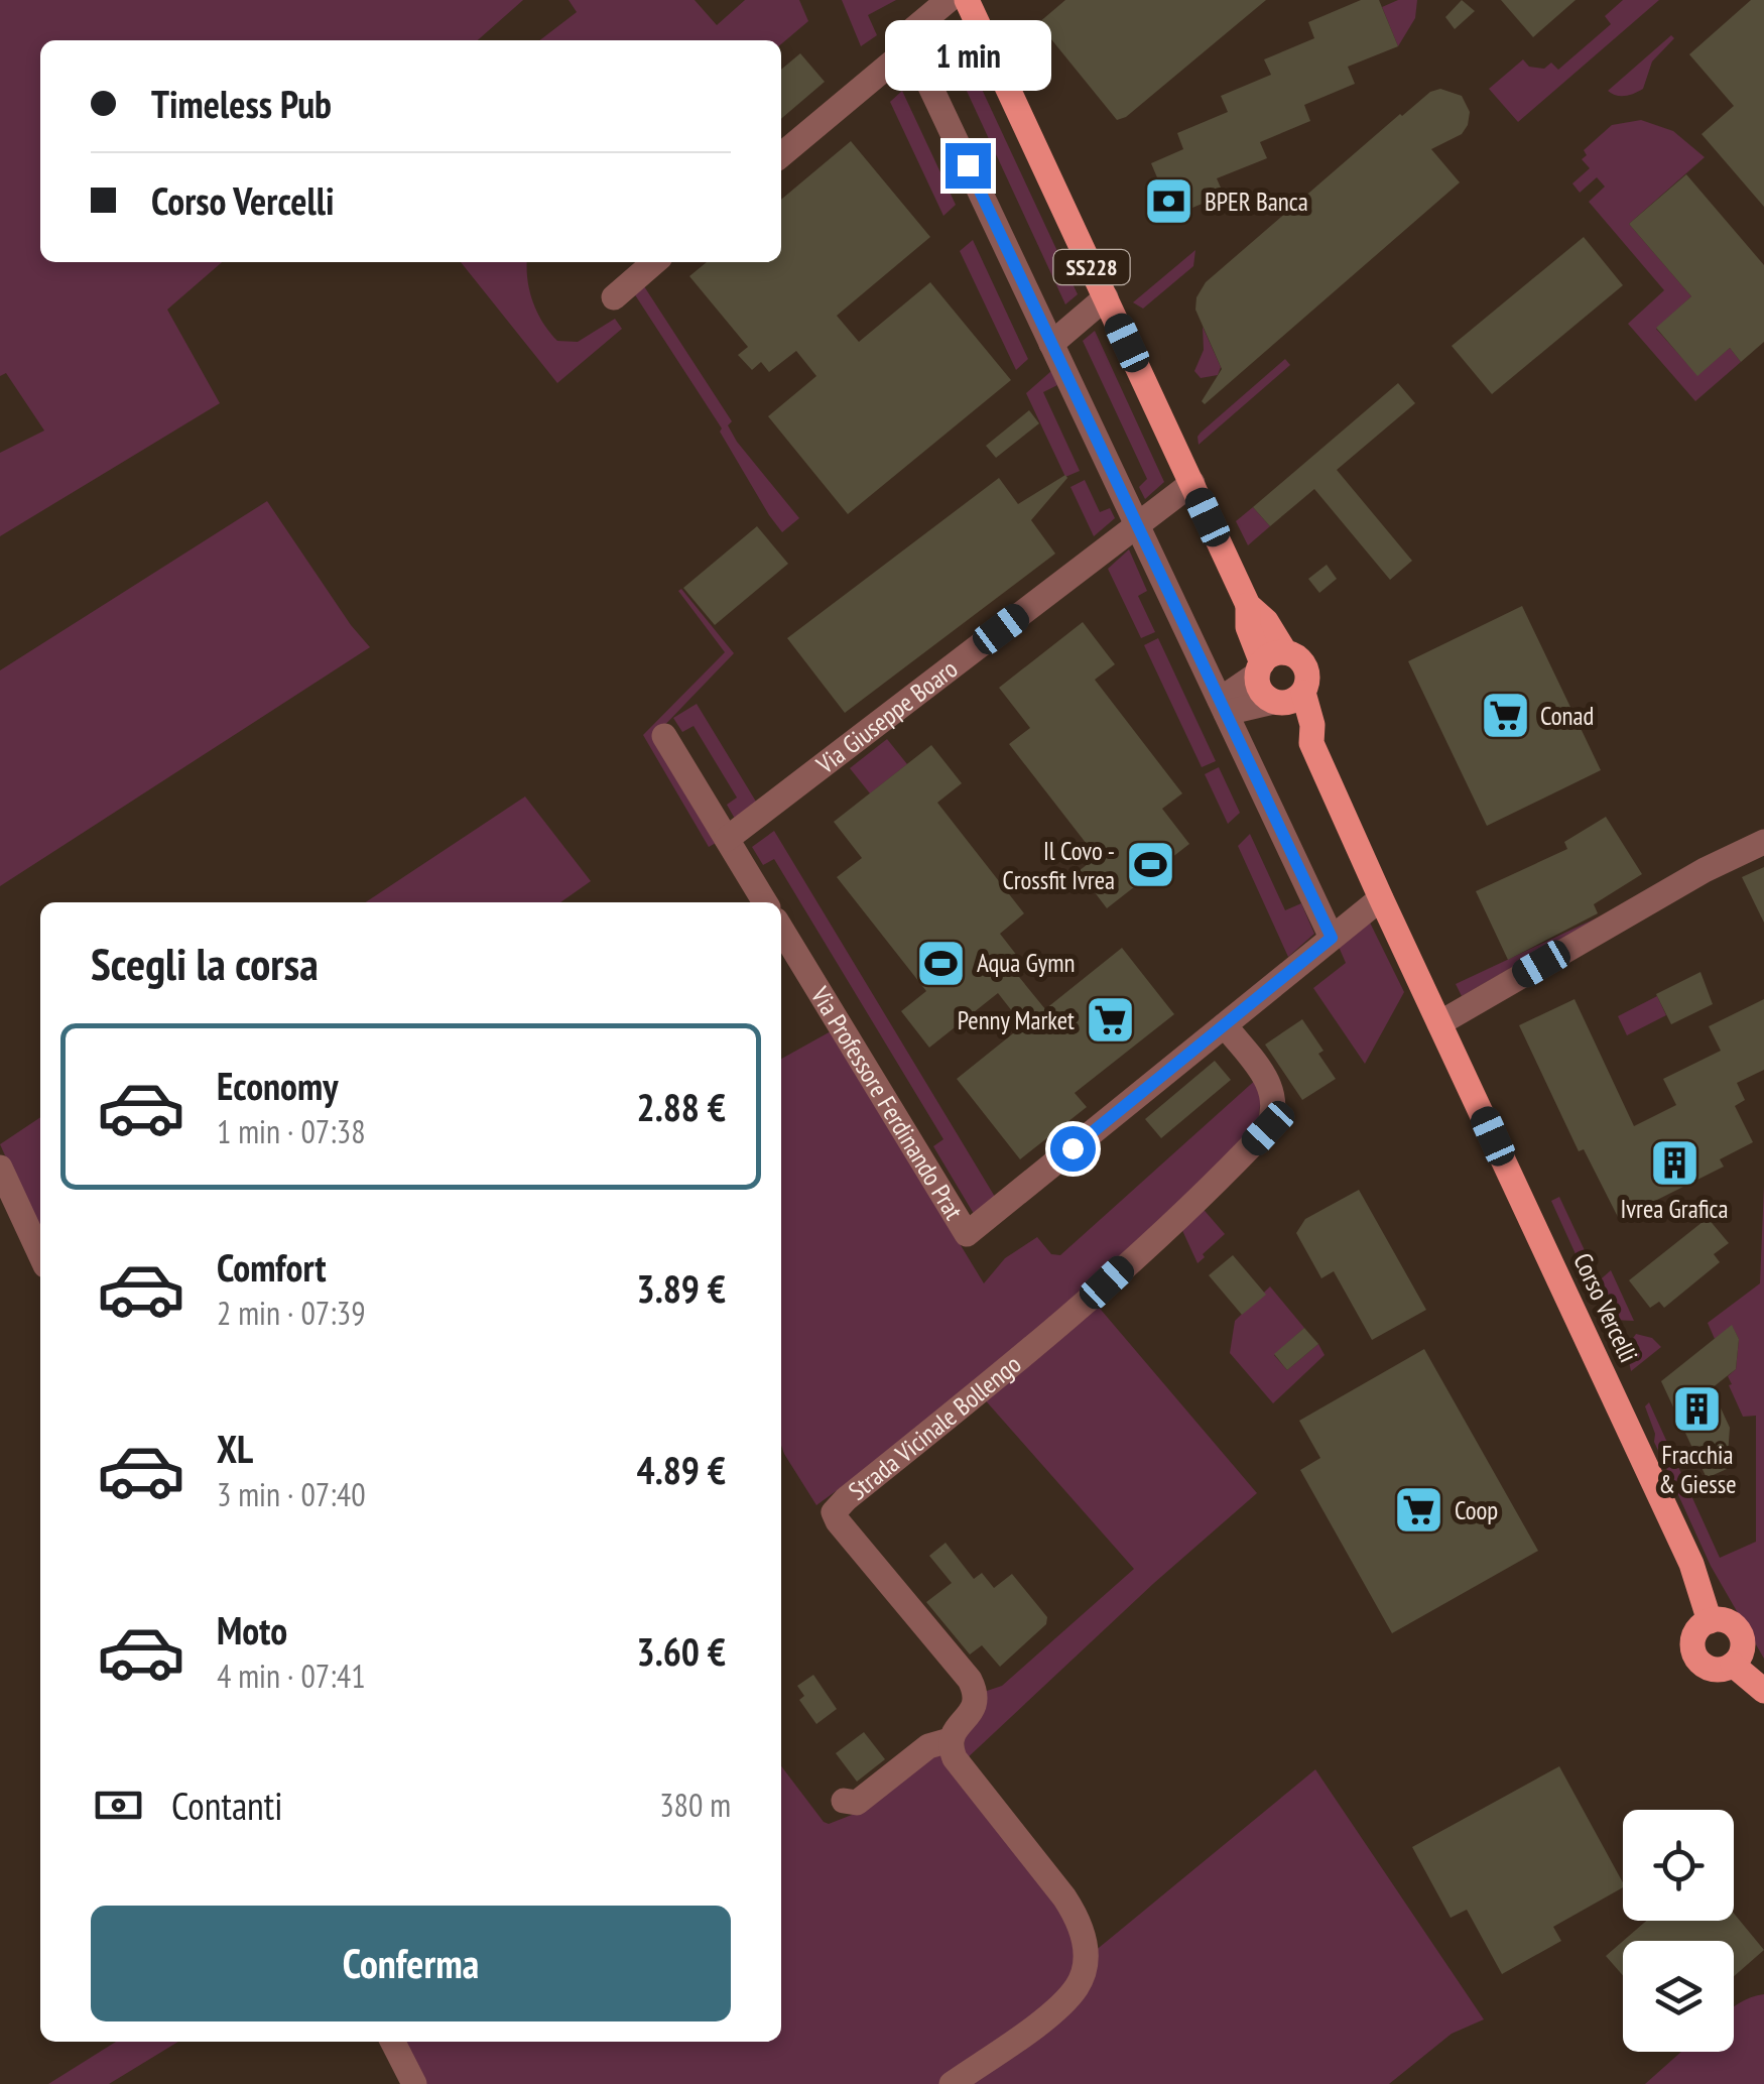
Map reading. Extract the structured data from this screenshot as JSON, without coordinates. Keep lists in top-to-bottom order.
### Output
{
  "streets": {
    "main road": ["SS228", "Corso Vercelli"],
    "street": ["Via Giuseppe Boaro", "Via Professore Ferdinando Prat", "Strada Vicinale Bollengo"]
  },
  "crossings": [
    ["SS228", "Via Giuseppe Boaro"],
    ["SS228", "Corso Vercelli"],
    ["Via Professore Ferdinando Prat", "Strada Vicinale Bollengo"]
  ],
  "places": {
    "bank": ["BPER Banca"],
    "supermarket": ["Conad", "Penny Market", "Coop"],
    "sports": ["Il Covo - Crossfit Ivrea", "Aqua Gymn"],
    "building": ["Ivrea Grafica", "Fracchia & Giesse"]
  },
  "page": {
    "bubble": "1 min",
    "banner": ["Timeless Pub", "Corso Vercelli"],
    "heading": "Scegli la corsa",
    "list": [
      {
        "name": "Economy",
        "note": "1 min · 07:38",
        "value": "2.88 €"
      },
      {
        "name": "Comfort",
        "note": "2 min · 07:39",
        "value": "3.89 €"
      },
      {
        "name": "XL",
        "note": "3 min · 07:40",
        "value": "4.89 €"
      },
      {
        "name": "Moto",
        "note": "4 min · 07:41",
        "value": "3.60 €"
      }
    ],
    "pay": ["Contanti", "380 m"],
    "buttons": "Conferma"
  }
}
